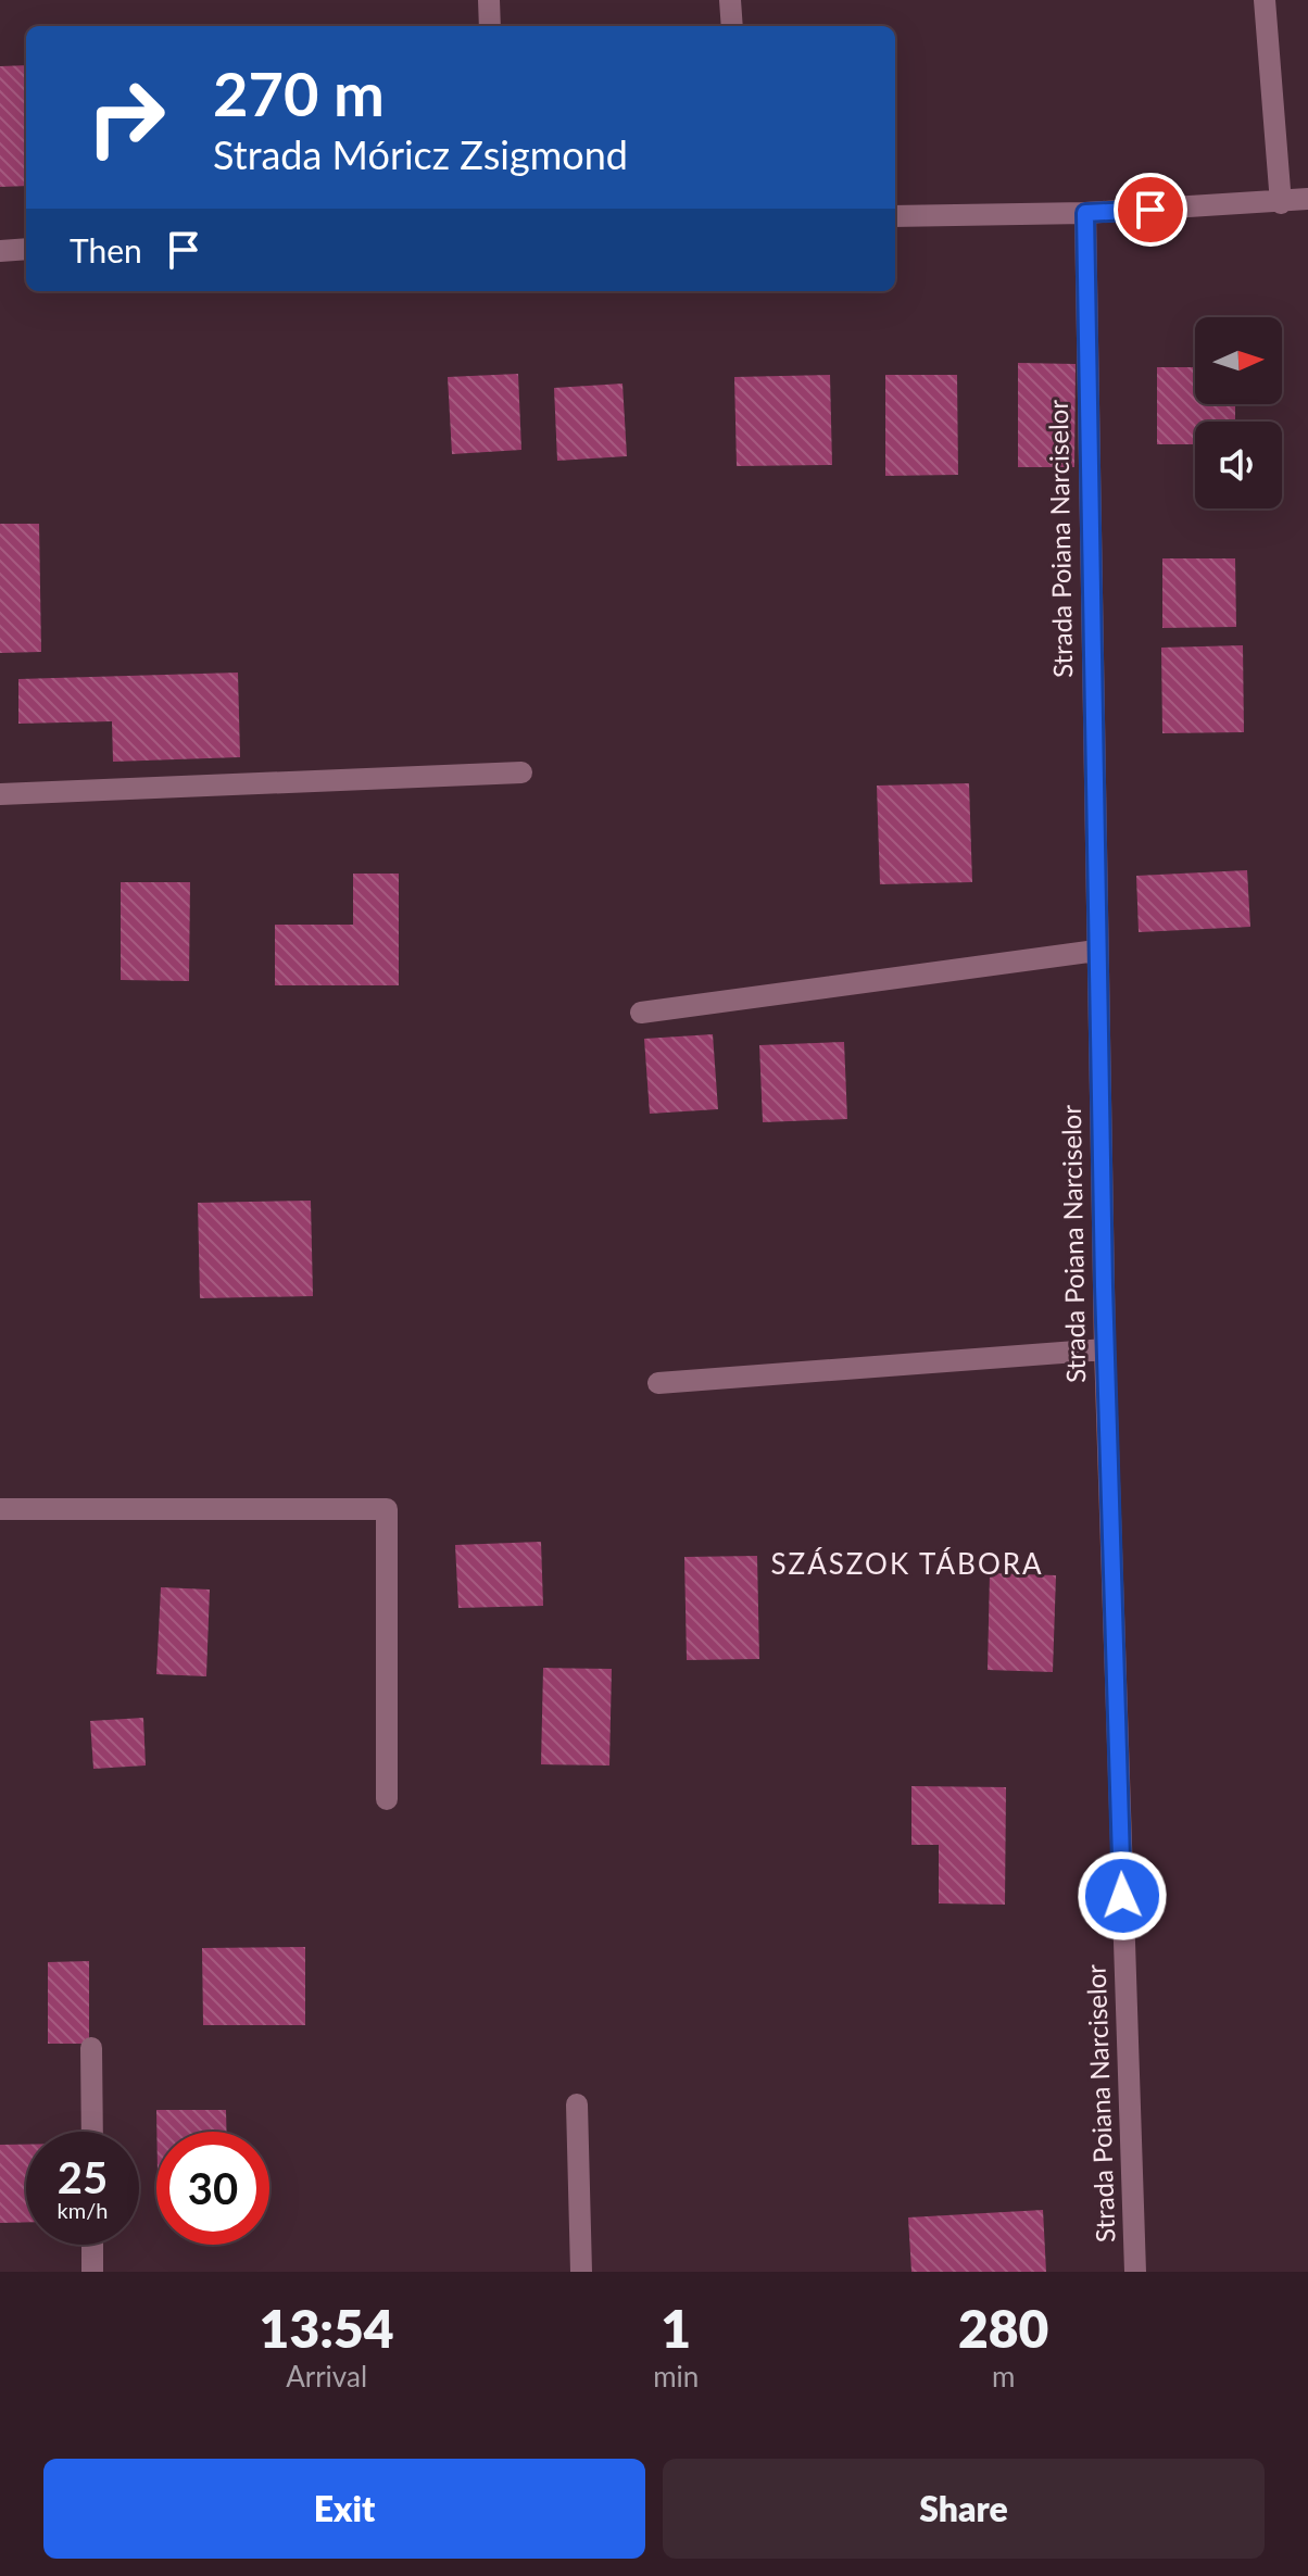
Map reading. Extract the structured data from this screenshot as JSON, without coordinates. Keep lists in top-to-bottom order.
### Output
{
  "streets": {
    "street": ["Strada Poiana Narciselor"]
  },
  "districts": ["SZÁSZOK TÁBORA"],
  "north": "right",
  "page": {
    "turn": ["270 m", "Strada Móricz Zsigmond"],
    "then": "Then",
    "speed": "25 km/h",
    "limit": "30",
    "eta": [
      "13:54",
      "Arrival",
      "1",
      "min",
      "280",
      "m"
    ],
    "buttons": ["Exit", "Share"]
  }
}
